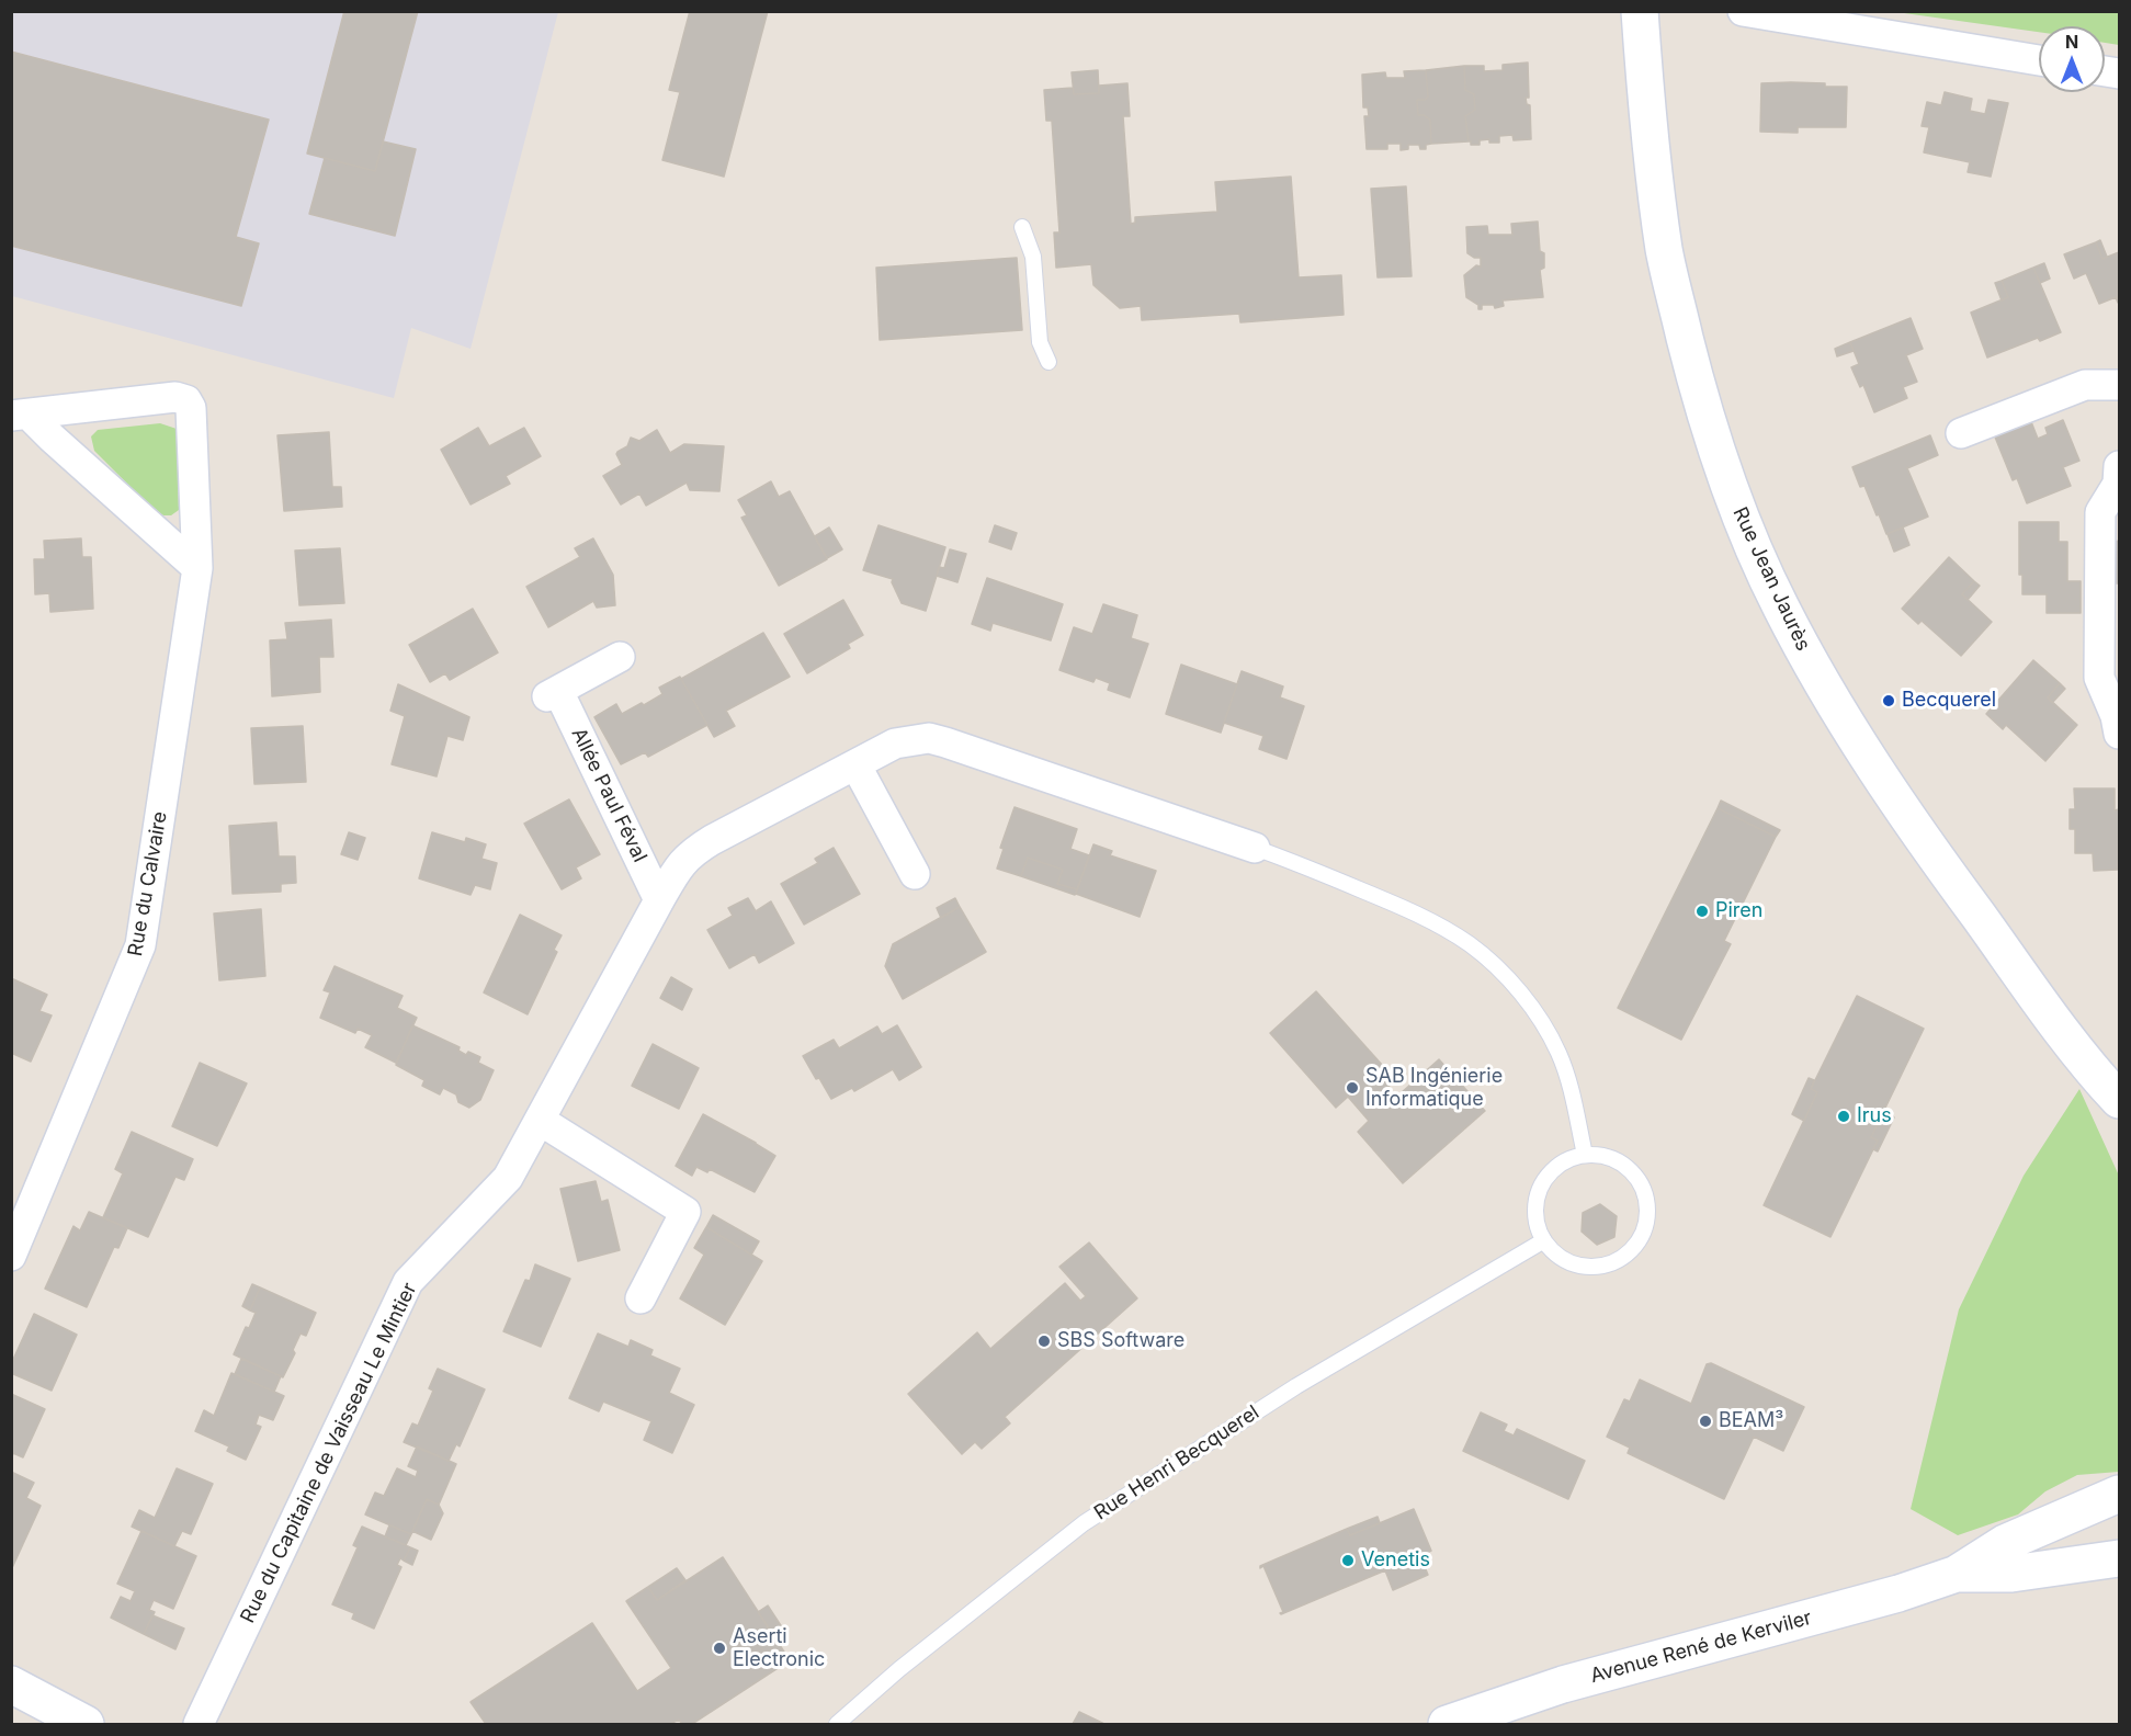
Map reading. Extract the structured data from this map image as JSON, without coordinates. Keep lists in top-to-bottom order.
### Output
{
  "streets": {
    "main road": ["Rue Jean Jaurès", "Avenue René de Kerviler"],
    "street": ["Allée Paul Féval", "Rue du Calvaire", "Rue du Capitaine de Vaisseau Le Mintier"],
    "lane": ["Rue Henri Becquerel"]
  },
  "crossings": [
    ["Allée Paul Féval", "Rue du Capitaine de Vaisseau Le Mintier"]
  ],
  "places": [
    "Becquerel",
    "Piren",
    "SAB Ingénierie Informatique",
    "Irus",
    "SBS Software",
    "BEAM³",
    "Venetis",
    "Aserti Electronic"
  ],
  "north": "top"
}
